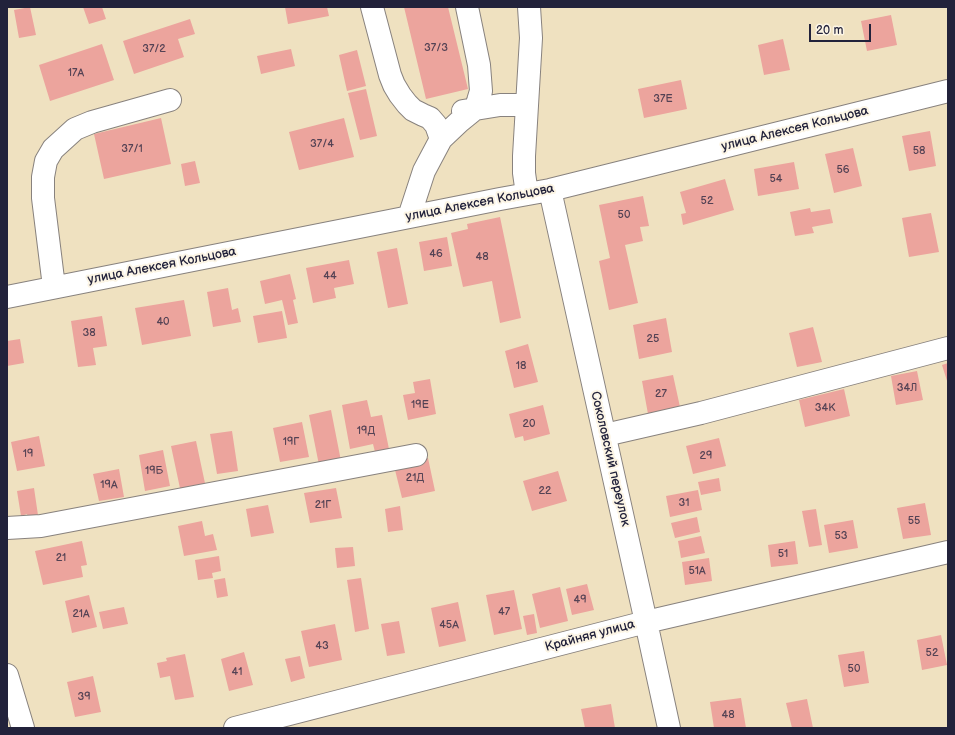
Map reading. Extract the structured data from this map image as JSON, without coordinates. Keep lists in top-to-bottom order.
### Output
{
  "streets": {
    "street": ["улица Алексея Кольцова", "Соколовский переулок", "Крайняя улица"]
  },
  "crossings": [
    ["улица Алексея Кольцова", "Соколовский переулок"],
    ["Соколовский переулок", "Крайняя улица"]
  ],
  "house_numbers": [
    "37/3",
    "37/2",
    "17А",
    "37Е",
    "37/4",
    "37/1",
    "58",
    "56",
    "54",
    "52",
    "50",
    "46",
    "48",
    "44",
    "40",
    "38",
    "25",
    "18",
    "34Л",
    "27",
    "19Е",
    "34К",
    "20",
    "19Д",
    "19Г",
    "19",
    "29",
    "19Б",
    "21Д",
    "19А",
    "22",
    "31",
    "21Г",
    "55",
    "53",
    "51",
    "21",
    "51А",
    "49",
    "47",
    "21А",
    "45А",
    "43",
    "52",
    "50",
    "41",
    "39",
    "48"
  ],
  "scale_bar": "20 m"
}
